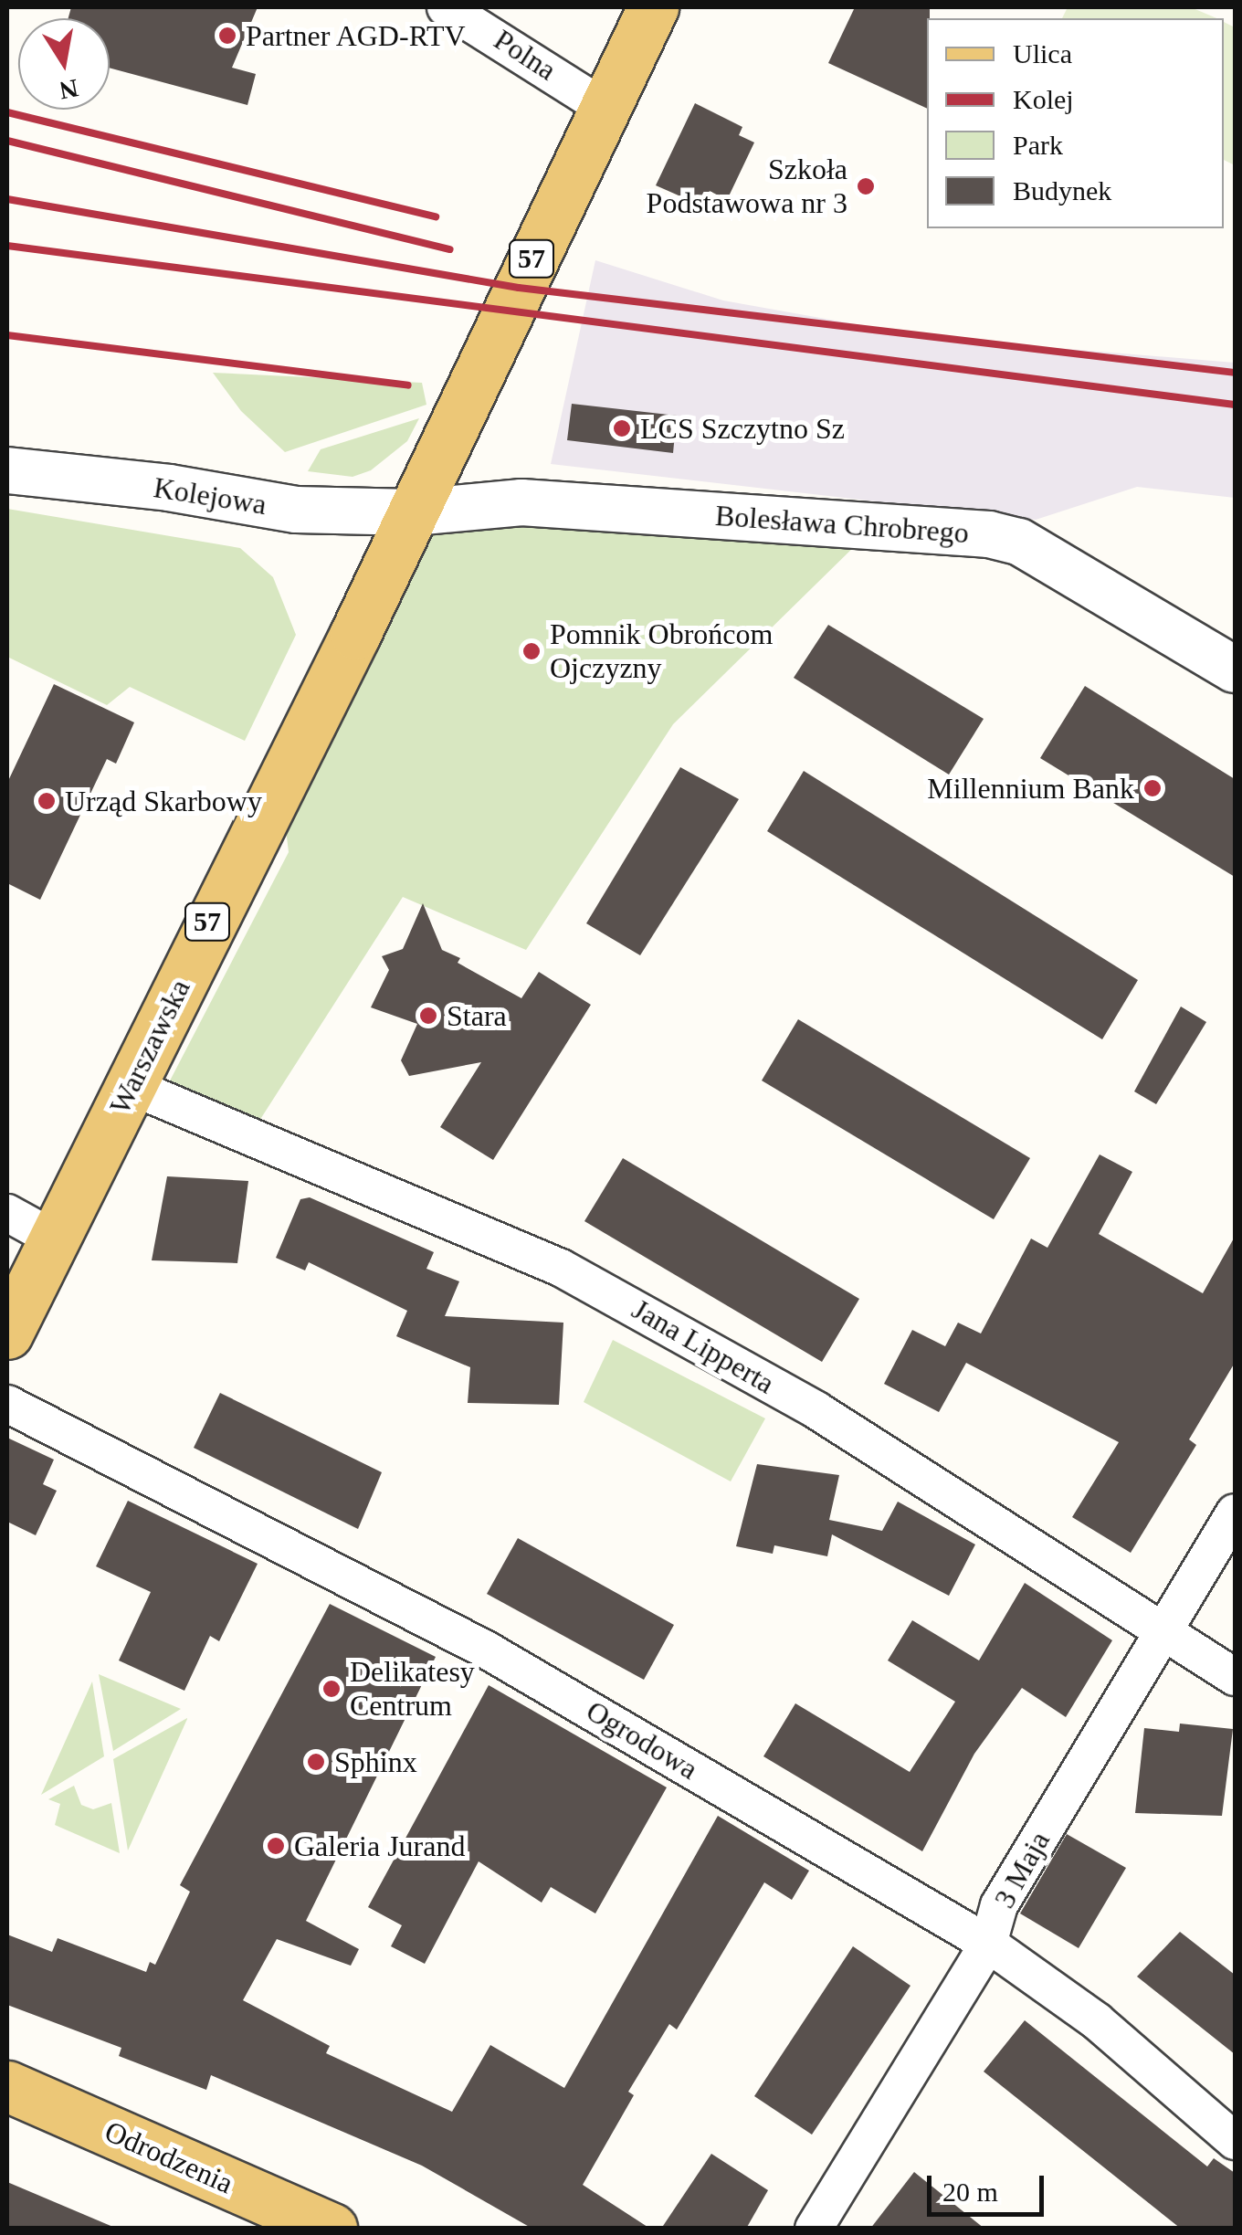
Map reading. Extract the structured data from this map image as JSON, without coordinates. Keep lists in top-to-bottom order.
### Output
{
  "streets": {
    "main road": ["57", "Warszawska", "Odrodzenia"],
    "street": [
      "Polna",
      "Kolejowa",
      "Bolesława Chrobrego",
      "Jana Lipperta",
      "Ogrodowa",
      "3 Maja"
    ]
  },
  "crossings": [
    ["Polna", "57"],
    ["57", "Kolejowa"],
    ["57", "Bolesława Chrobrego"],
    ["57", "Warszawska"],
    ["Kolejowa", "Bolesława Chrobrego"],
    ["Kolejowa", "Warszawska"],
    ["Bolesława Chrobrego", "Warszawska"],
    ["Warszawska", "Jana Lipperta"],
    ["Jana Lipperta", "3 Maja"],
    ["Ogrodowa", "3 Maja"]
  ],
  "places": [
    "Partner AGD-RTV",
    "Szkoła Podstawowa nr 3",
    "LCS Szczytno Sz",
    "Pomnik Obrońcom Ojczyzny",
    "Millennium Bank",
    "Urząd Skarbowy",
    "Stara",
    "Delikatesy Centrum",
    "Sphinx",
    "Galeria Jurand"
  ],
  "legend": [
    "Ulica",
    "Kolej",
    "Park",
    "Budynek"
  ],
  "scale_bar": "20 m",
  "north": "bottom"
}
